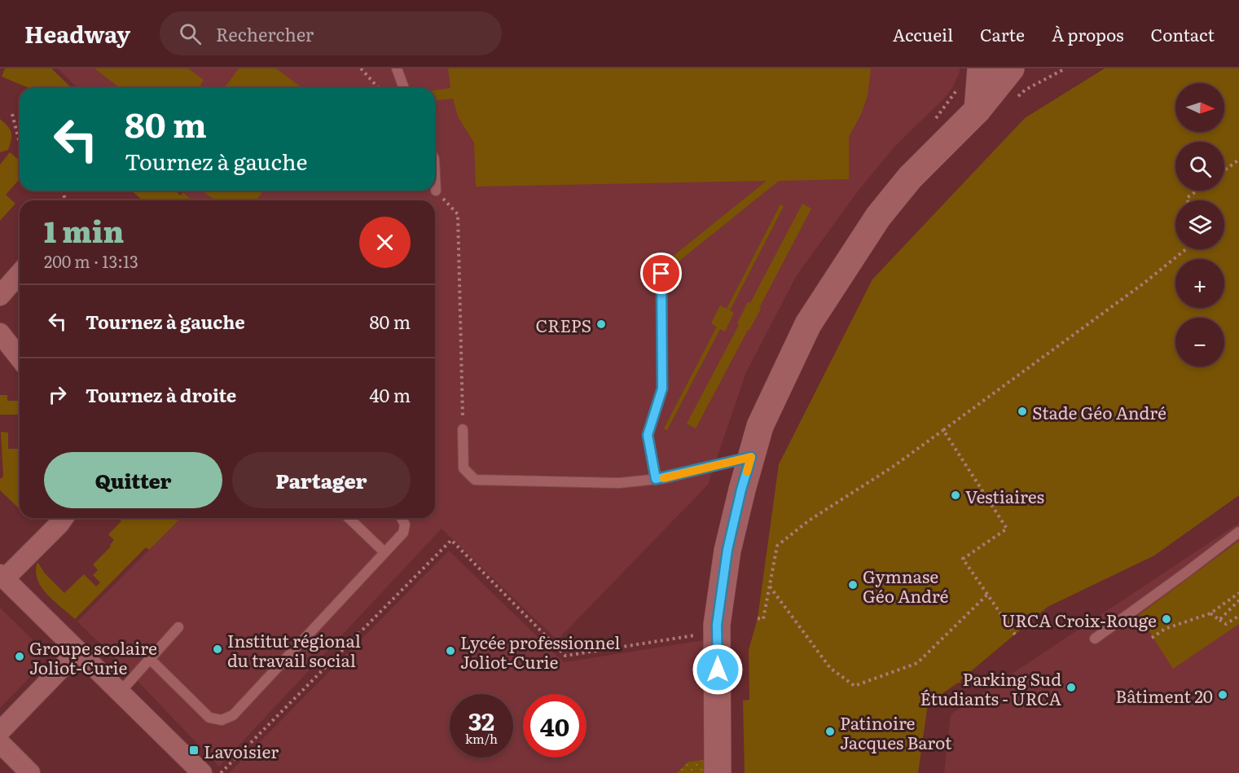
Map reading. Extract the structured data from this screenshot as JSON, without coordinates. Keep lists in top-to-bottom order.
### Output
{
  "places": {
    "other": [
      "CREPS",
      "Stade Géo André",
      "Vestiaires",
      "Gymnase Géo André",
      "URCA Croix-Rouge",
      "Institut régional du travail social",
      "Lycée professionnel Joliot-Curie",
      "Groupe scolaire Joliot-Curie",
      "Parking Sud Étudiants - URCA",
      "Bâtiment 20",
      "Patinoire Jacques Barot"
    ],
    "transit": ["Lavoisier"]
  },
  "north": "right",
  "page": {
    "header": "Headway",
    "search": "Rechercher",
    "nav": [
      "Accueil",
      "Carte",
      "À propos",
      "Contact"
    ],
    "map_buttons": ["+", "−"],
    "turn": ["80 m", "Tournez à gauche"],
    "heading": ["1 min", "200 m · 13:13"],
    "list": [
      {
        "name": "Tournez à gauche",
        "value": "80 m"
      },
      {
        "name": "Tournez à droite",
        "value": "40 m"
      }
    ],
    "buttons": ["Quitter", "Partager"],
    "speed": "32 km/h",
    "limit": "40"
  }
}
